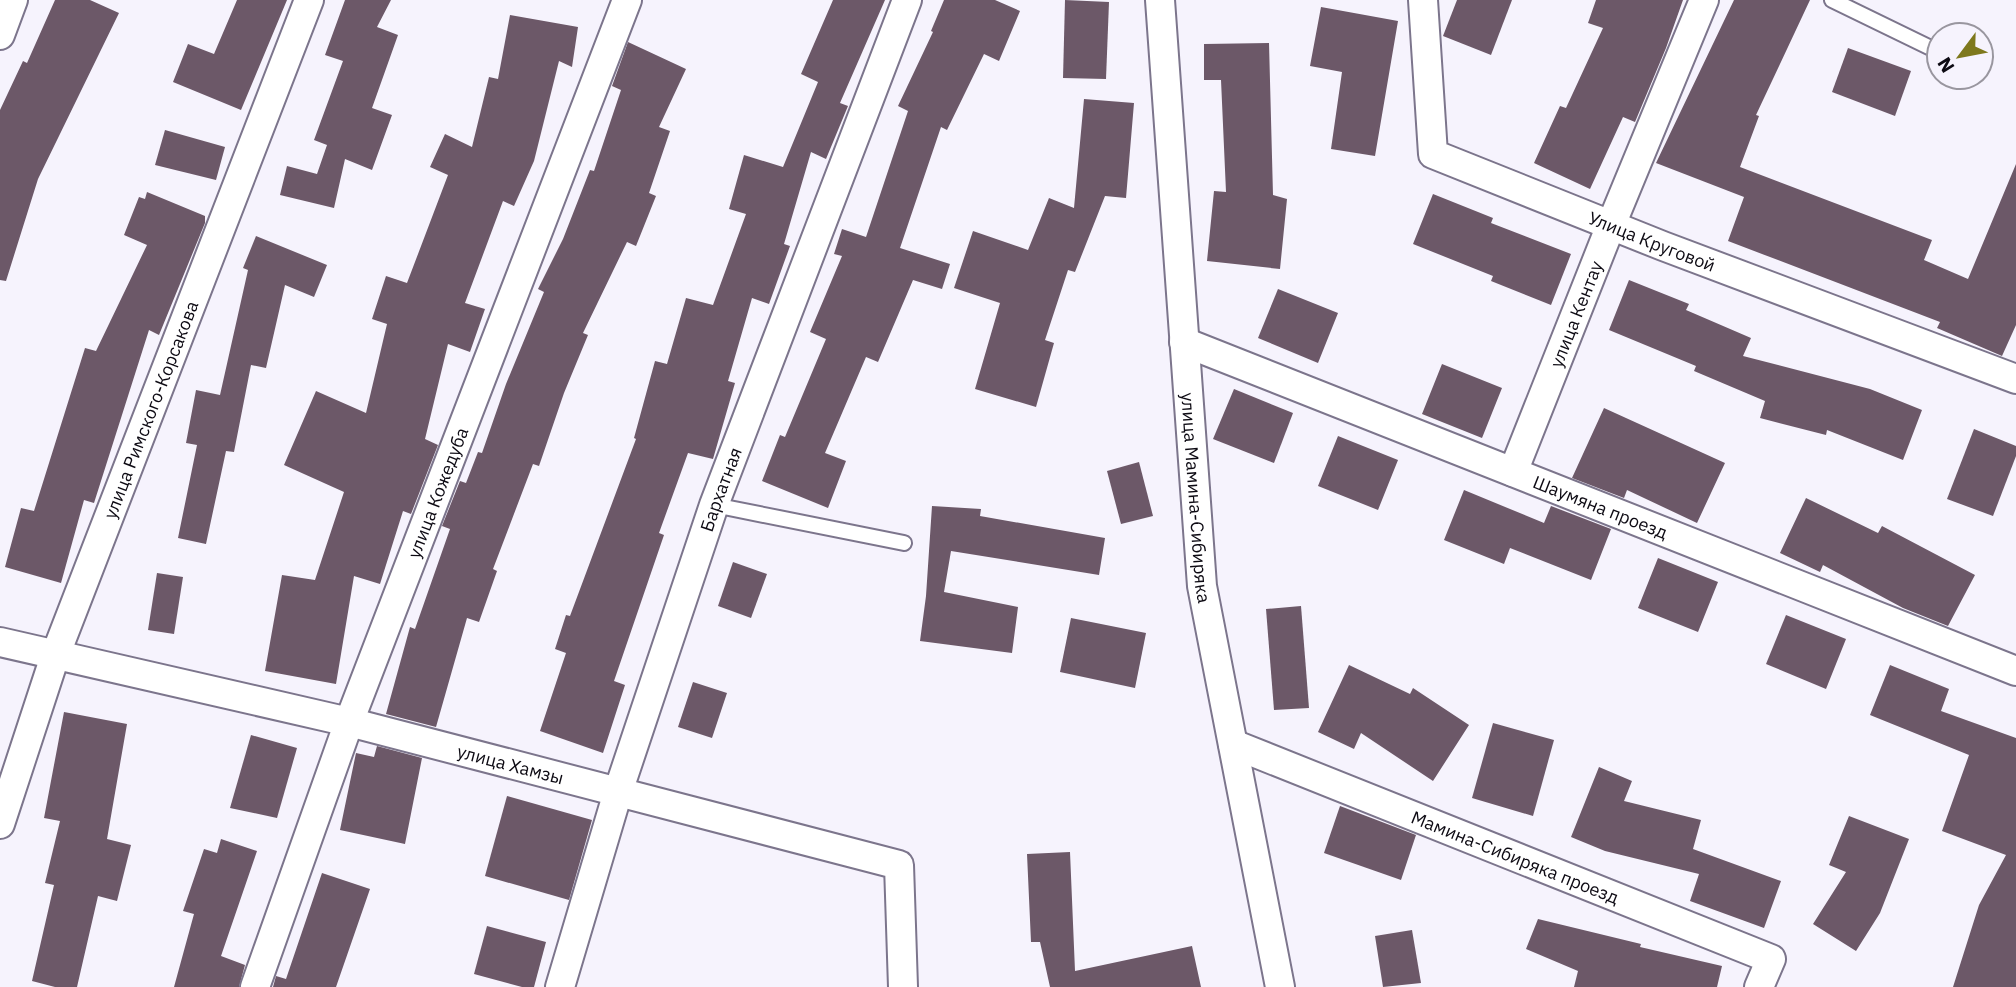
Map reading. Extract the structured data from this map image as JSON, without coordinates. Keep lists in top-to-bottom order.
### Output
{
  "streets": {
    "street": [
      "Улица Круговой",
      "улица Кентау",
      "улица Римского-Корсакова",
      "Бархатная",
      "улица Кожедуба",
      "улица Мамина-Сибиряка",
      "Шаумяна проезд",
      "улица Хамзы",
      "Мамина-Сибиряка проезд"
    ]
  },
  "crossings": [
    ["Улица Круговой", "улица Кентау"],
    ["улица Кентау", "Шаумяна проезд"],
    ["улица Римского-Корсакова", "улица Хамзы"],
    ["Бархатная", "улица Хамзы"],
    ["улица Кожедуба", "улица Хамзы"],
    ["улица Мамина-Сибиряка", "Шаумяна проезд"],
    ["улица Мамина-Сибиряка", "Мамина-Сибиряка проезд"]
  ],
  "north": "bottom left"
}
